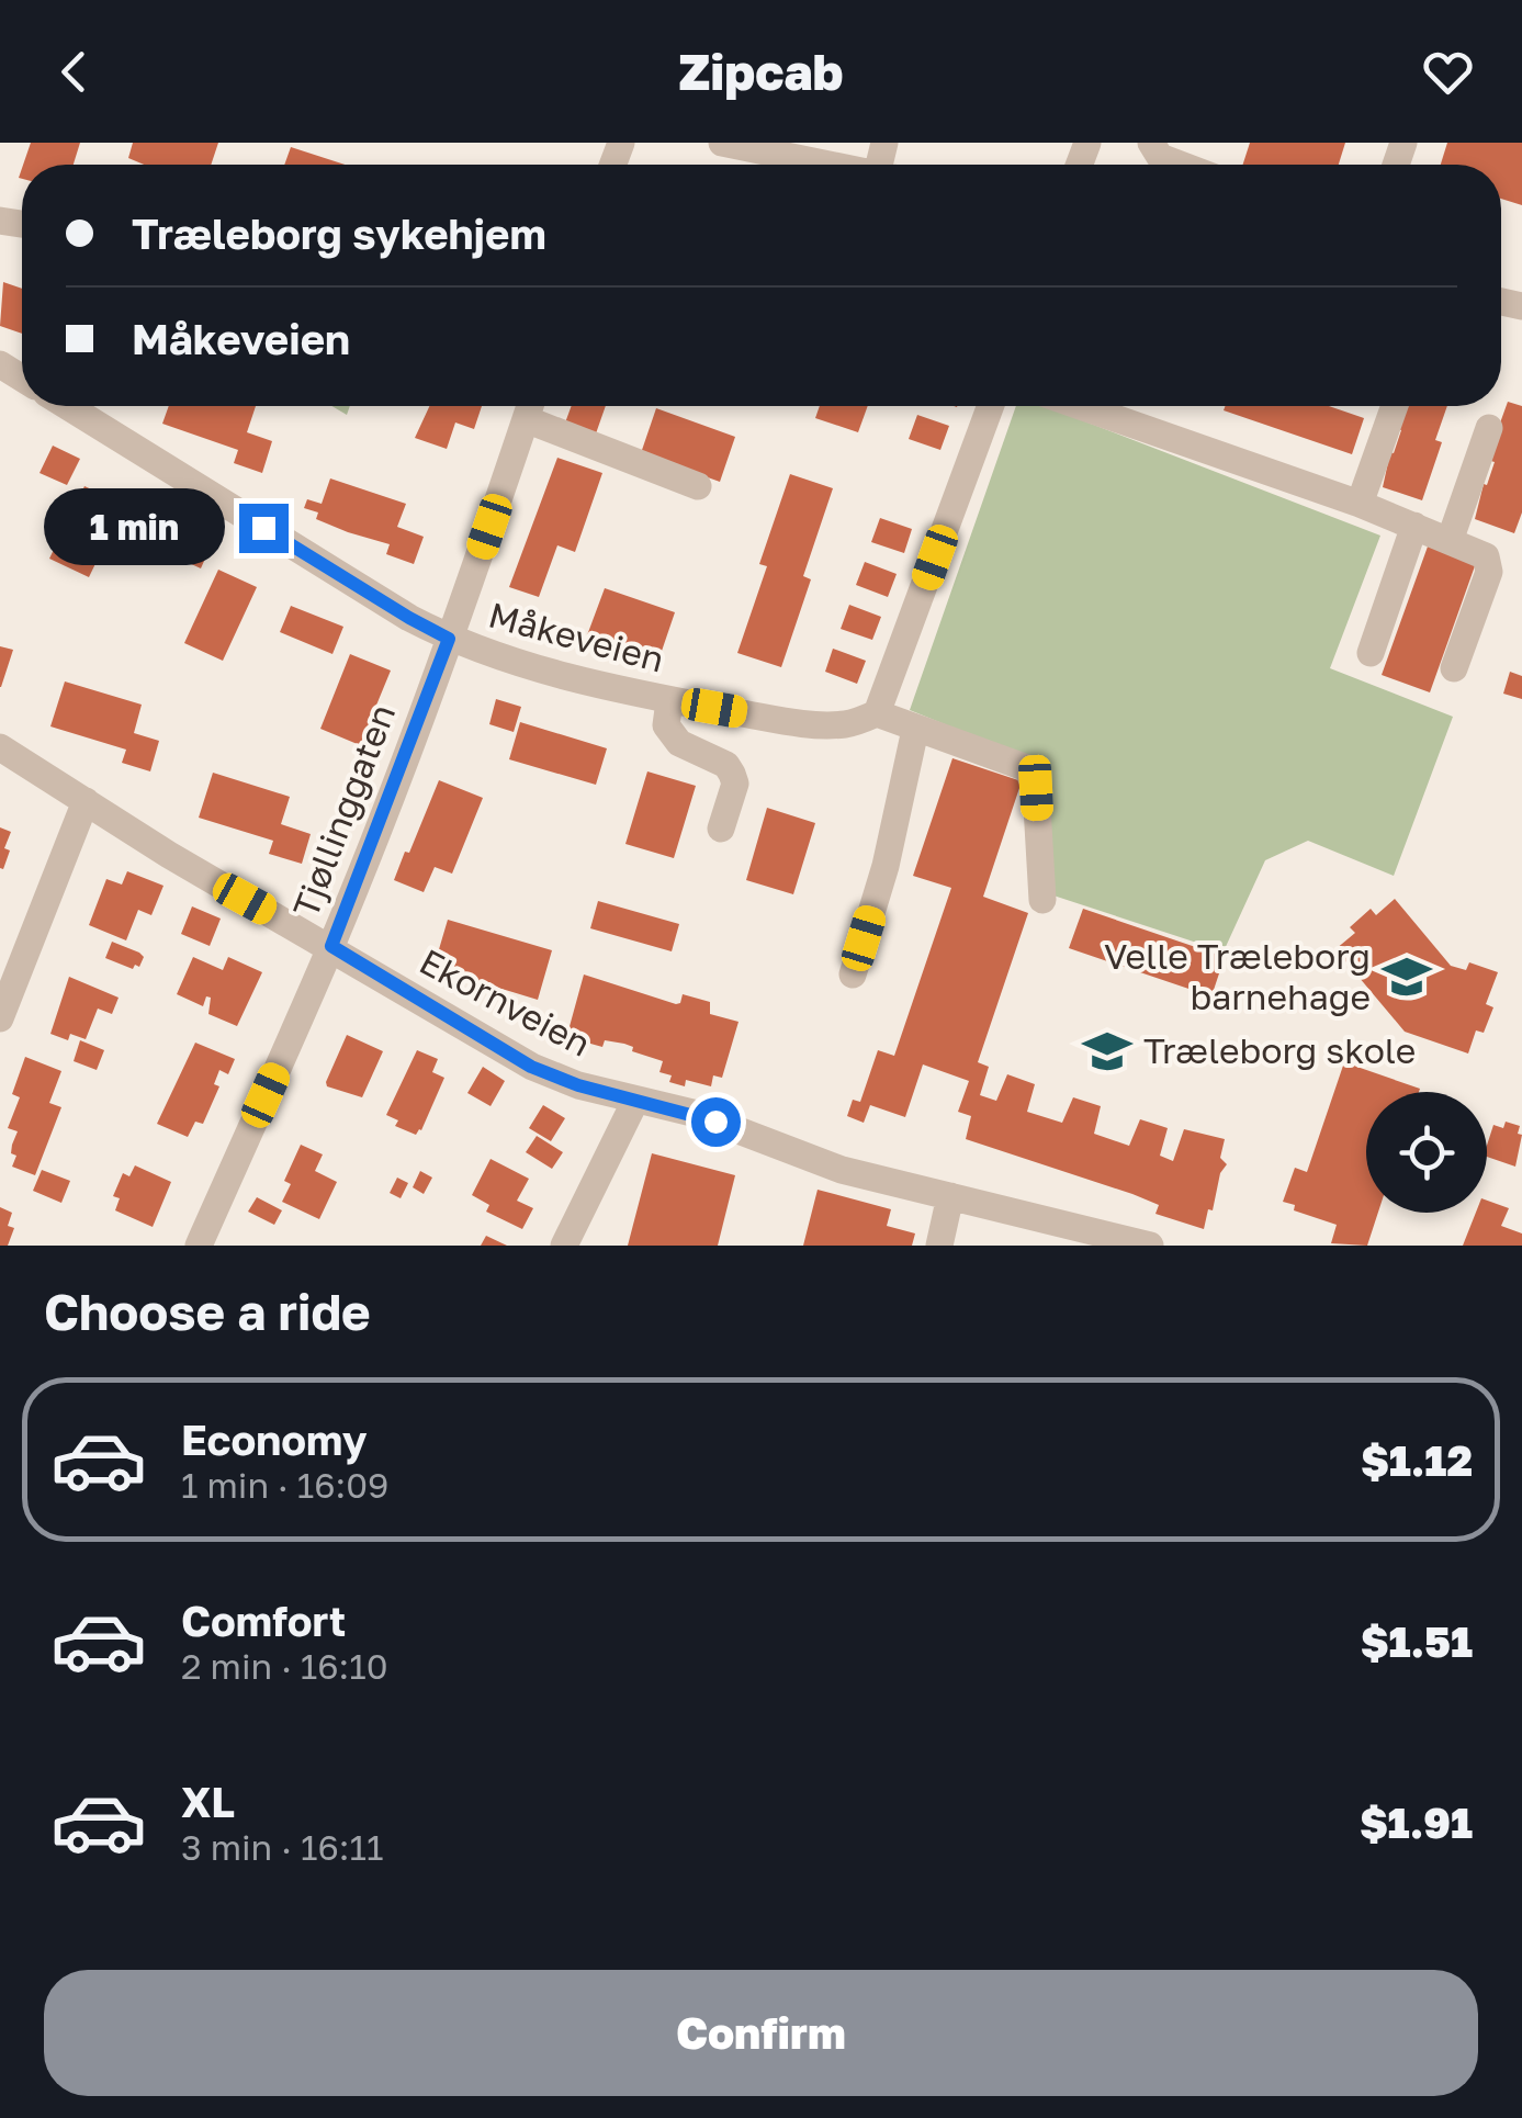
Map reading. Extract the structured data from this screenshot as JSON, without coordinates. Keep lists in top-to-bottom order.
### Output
{
  "streets": {
    "street": ["Måkeveien", "Tjøllinggaten", "Ekornveien"]
  },
  "crossings": [
    ["Måkeveien", "Tjøllinggaten"],
    ["Tjøllinggaten", "Ekornveien"]
  ],
  "places": {
    "school or university": ["Velle Træleborg barnehage", "Træleborg skole"]
  },
  "page": {
    "header": "Zipcab",
    "banner": ["Træleborg sykehjem", "Måkeveien"],
    "bubble": "1 min",
    "heading": "Choose a ride",
    "list": [
      {
        "name": "Economy",
        "note": "1 min · 16:09",
        "value": "$1.12"
      },
      {
        "name": "Comfort",
        "note": "2 min · 16:10",
        "value": "$1.51"
      },
      {
        "name": "XL",
        "note": "3 min · 16:11",
        "value": "$1.91"
      }
    ],
    "buttons": "Confirm"
  }
}
